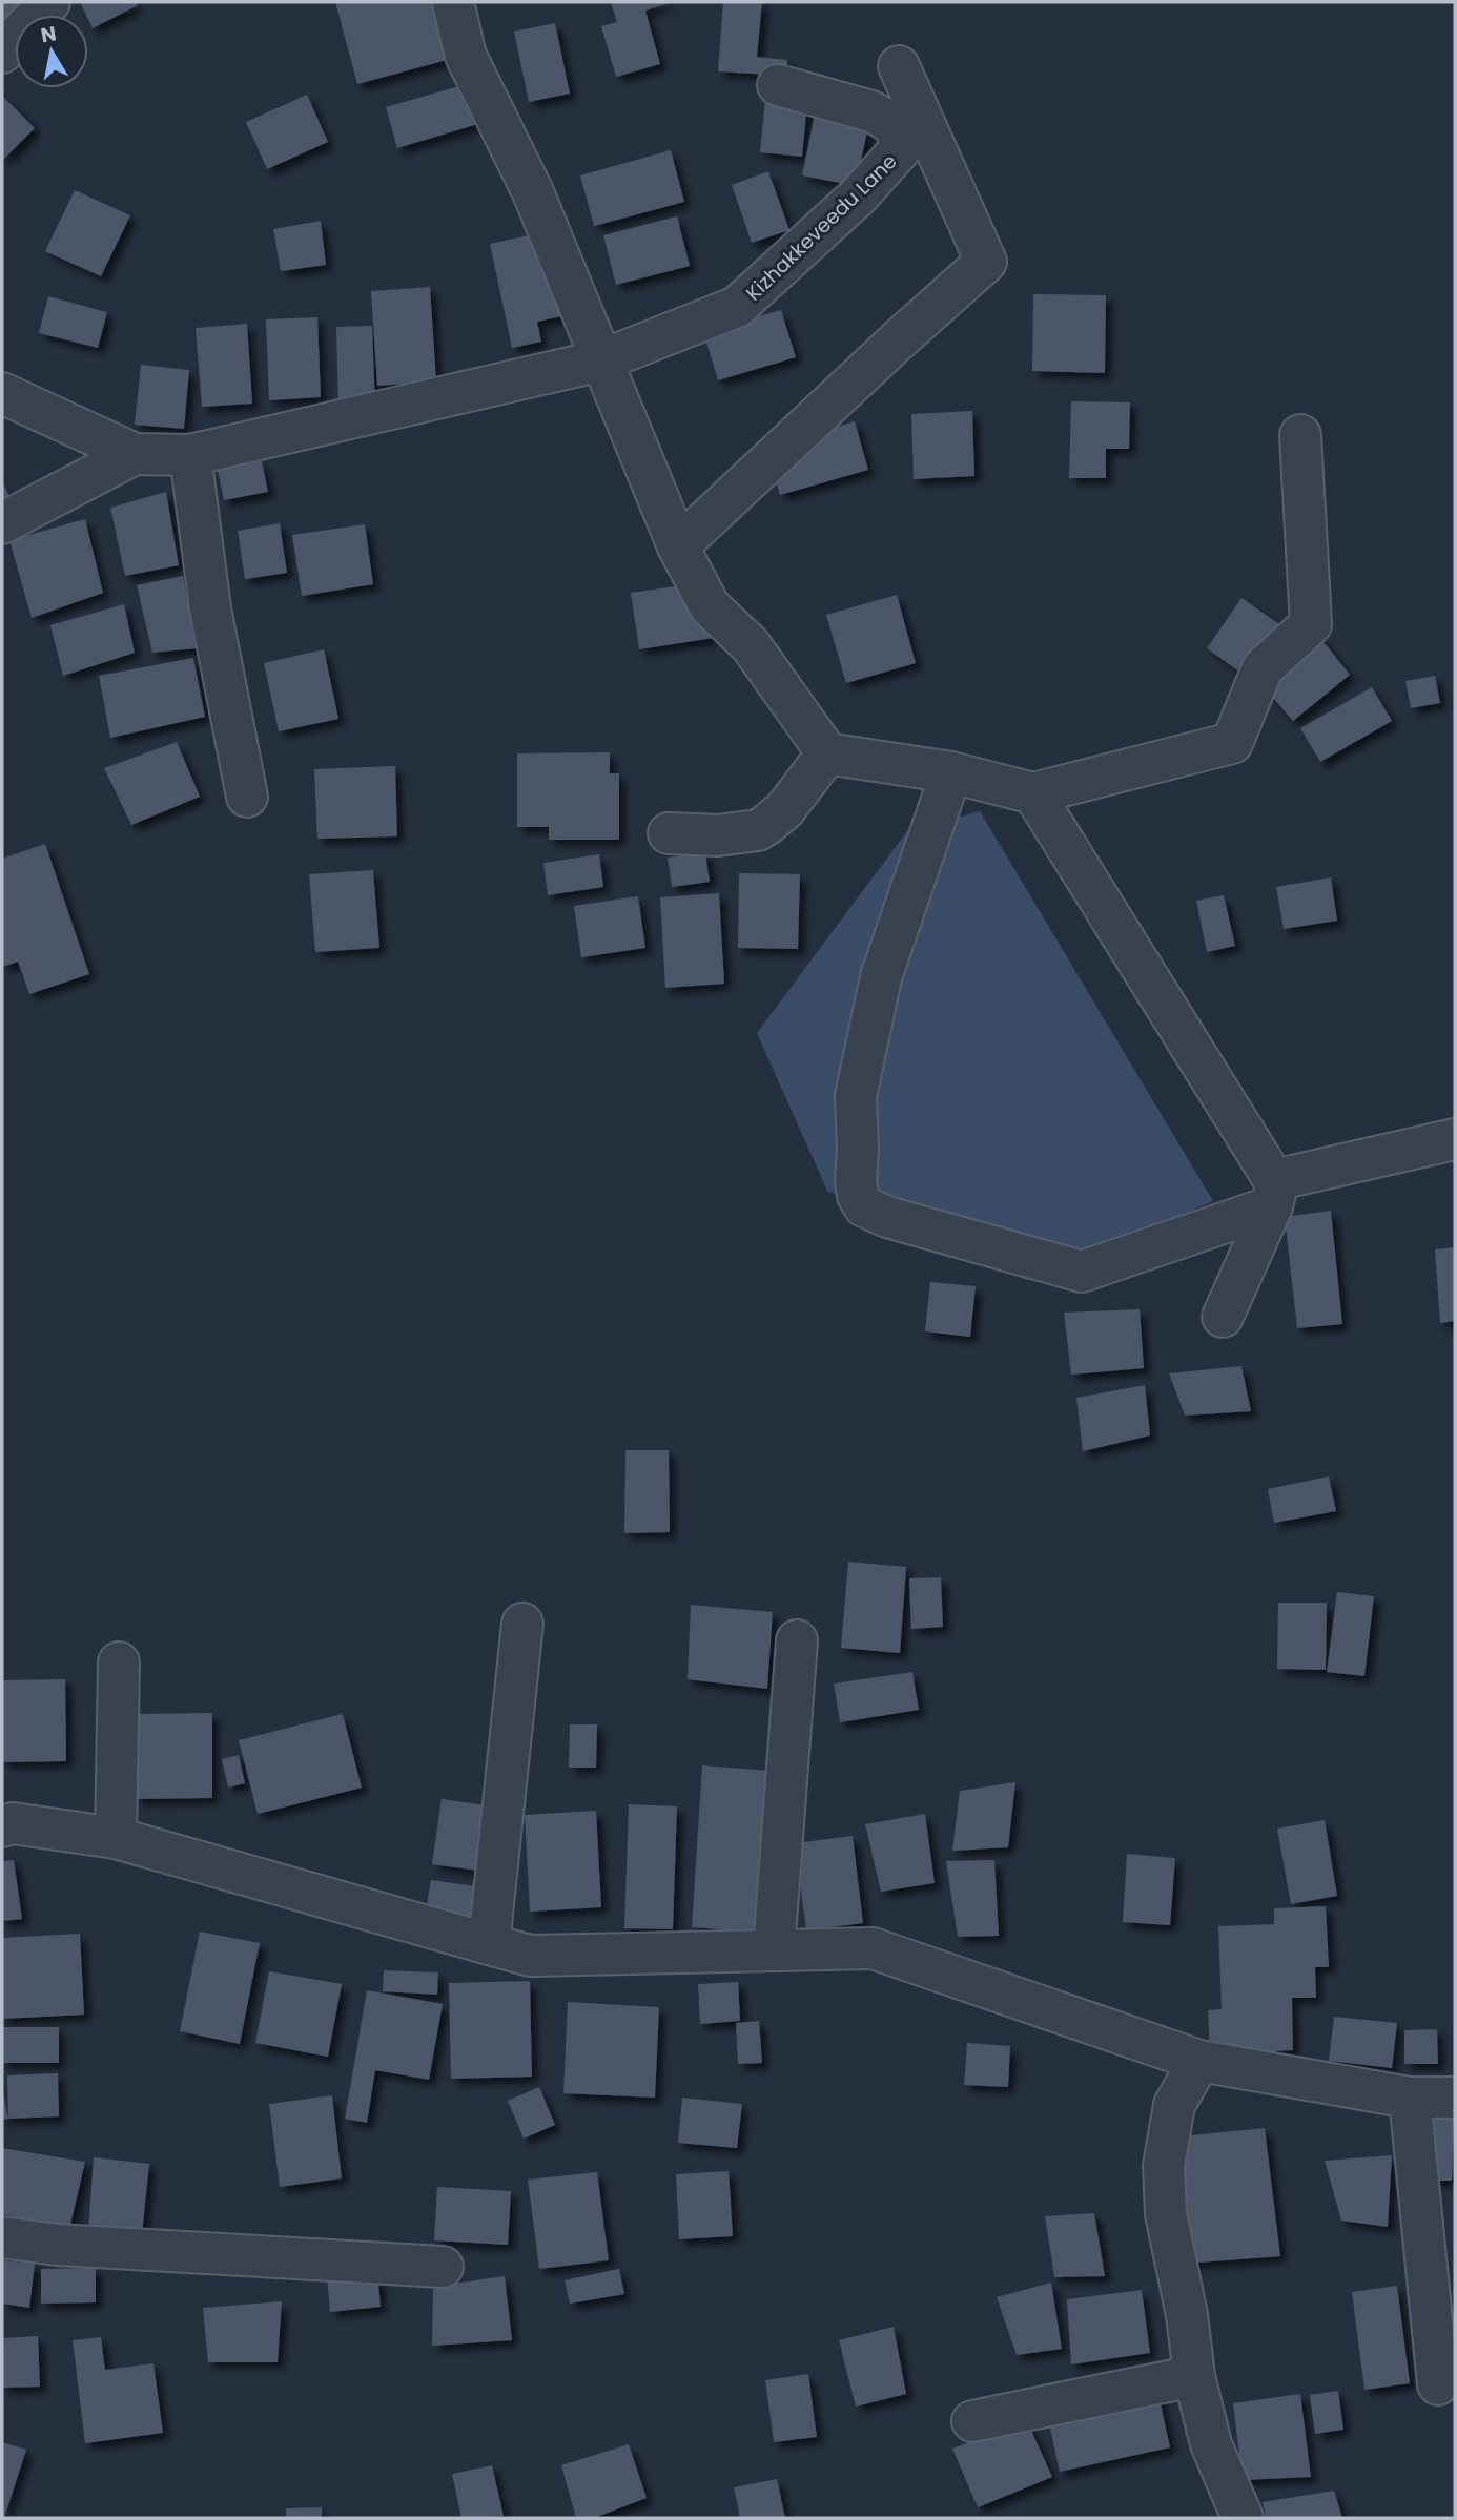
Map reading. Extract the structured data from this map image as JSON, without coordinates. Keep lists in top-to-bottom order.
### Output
{
  "streets": {
    "street": ["Kizhakkeveedu Lane"]
  },
  "north": "top"
}
